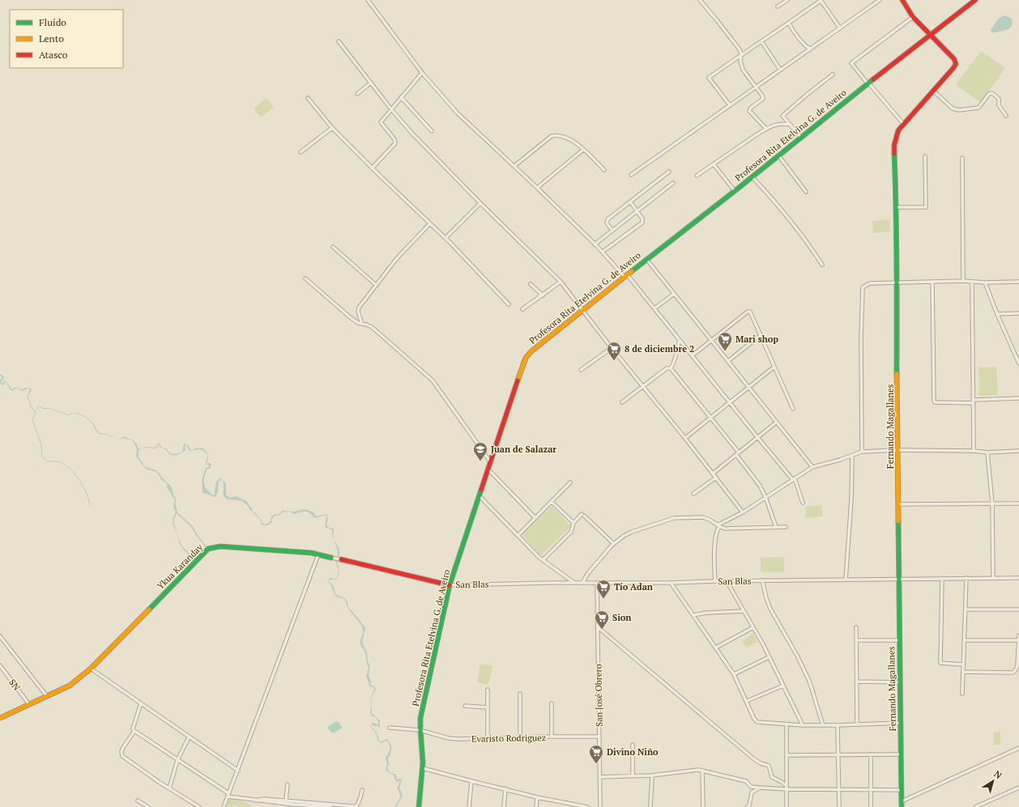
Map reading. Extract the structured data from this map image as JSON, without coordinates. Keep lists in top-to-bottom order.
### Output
{
  "streets": {
    "street": [
      "Profesora Rita Etelvina G. de Aveiro",
      "Fernando Magallanes",
      "Ykua Karanday",
      "San Blas",
      "SN",
      "San José Obrero",
      "Evaristo Rodriguez"
    ]
  },
  "crossings": [
    ["Profesora Rita Etelvina G. de Aveiro", "Fernando Magallanes"],
    ["Profesora Rita Etelvina G. de Aveiro", "Ykua Karanday"],
    ["Profesora Rita Etelvina G. de Aveiro", "San Blas"],
    ["Profesora Rita Etelvina G. de Aveiro", "Evaristo Rodriguez"],
    ["Fernando Magallanes", "San Blas"],
    ["Ykua Karanday", "San Blas"],
    ["Ykua Karanday", "SN"],
    ["San Blas", "San José Obrero"],
    ["San José Obrero", "Evaristo Rodriguez"]
  ],
  "places": {
    "supermarket": [
      "Mari shop",
      "8 de diciembre 2",
      "Tío Adan",
      "Sion",
      "Divino Niño"
    ],
    "school or university": ["Juan de Salazar"]
  },
  "legend": ["Fluido", "Lento", "Atasco"],
  "north": "top right"
}
